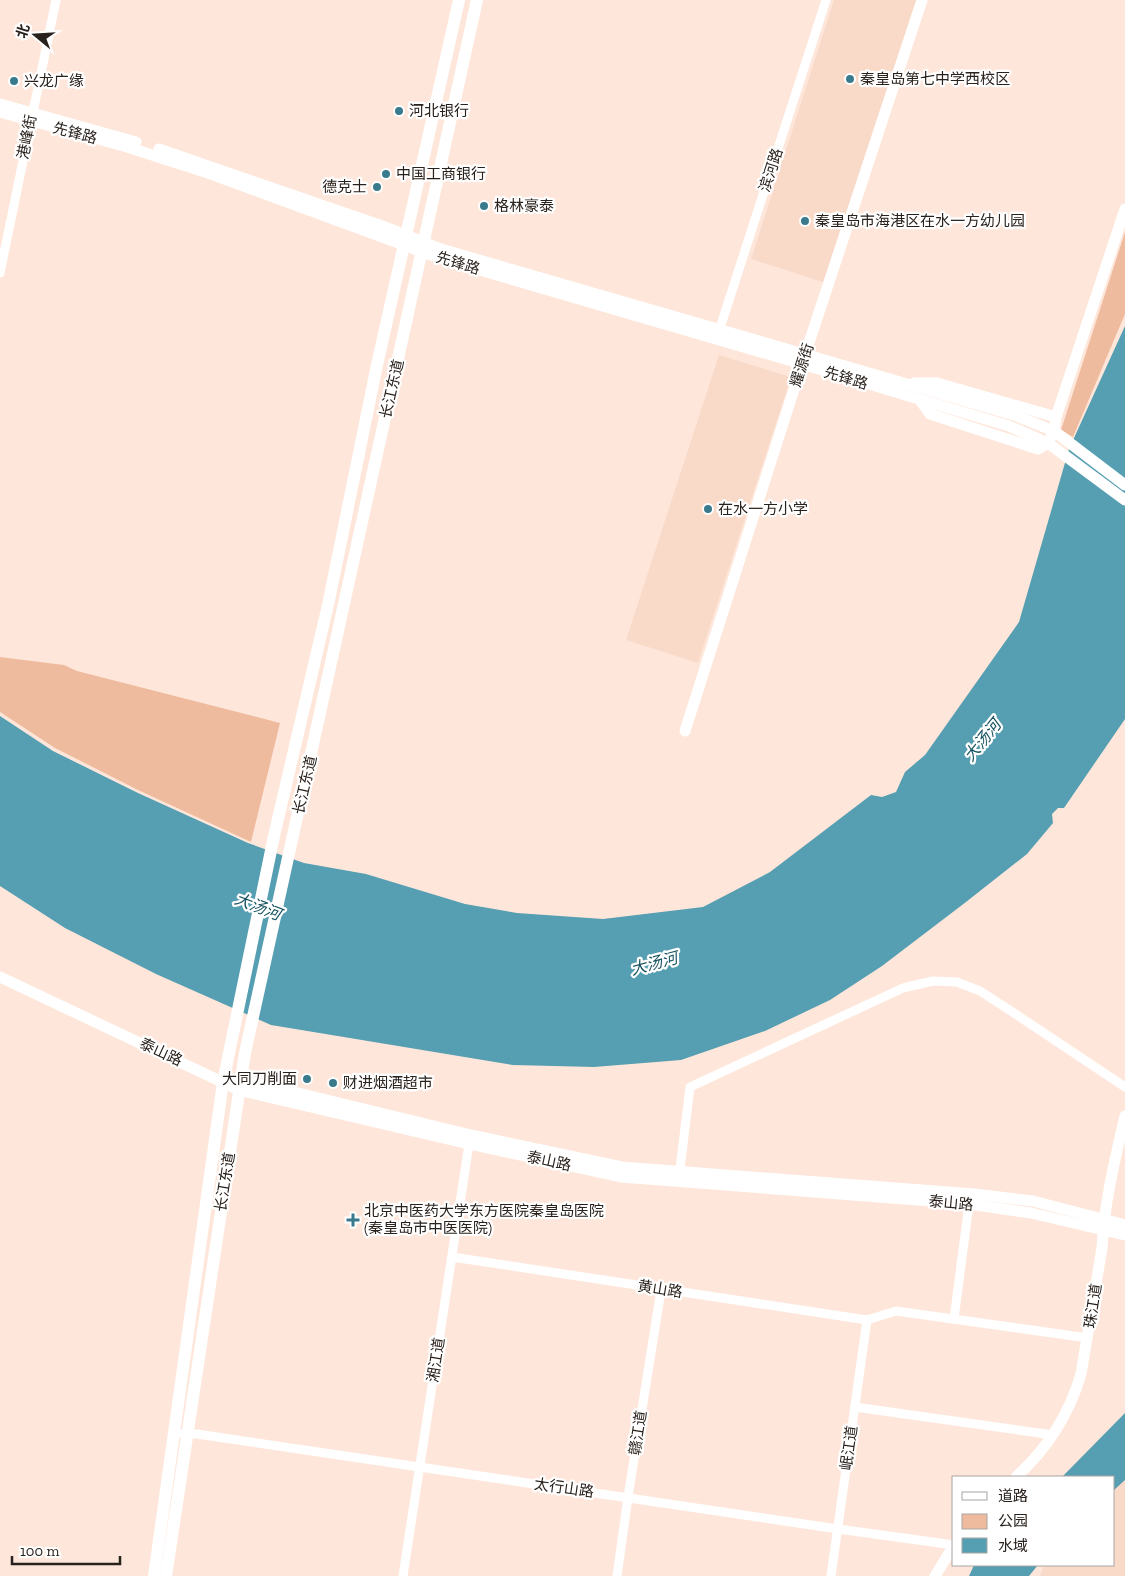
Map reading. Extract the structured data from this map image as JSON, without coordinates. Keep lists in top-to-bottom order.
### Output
{
  "streets": {
    "main road": ["长江东道"],
    "street": [
      "先锋路",
      "港峰街",
      "滨河路",
      "耀源街",
      "泰山路",
      "黄山路",
      "珠江道",
      "湘江道",
      "赣江道",
      "岷江道",
      "太行山路"
    ]
  },
  "crossings": [
    ["先锋路", "港峰街"],
    ["先锋路", "滨河路"],
    ["先锋路", "耀源街"],
    ["先锋路", "长江东道"],
    ["长江东道", "泰山路"],
    ["长江东道", "太行山路"],
    ["泰山路", "珠江道"],
    ["泰山路", "湘江道"],
    ["黄山路", "湘江道"],
    ["黄山路", "赣江道"],
    ["黄山路", "岷江道"],
    ["湘江道", "太行山路"],
    ["赣江道", "太行山路"],
    ["岷江道", "太行山路"]
  ],
  "water": ["大汤河"],
  "places": {
    "other": [
      "秦皇岛第七中学西校区",
      "兴龙广缘",
      "河北银行",
      "中国工商银行",
      "德克士",
      "格林豪泰",
      "秦皇岛市海港区在水一方幼儿园",
      "在水一方小学",
      "大同刀削面",
      "财进烟酒超市"
    ],
    "health": ["北京中医药大学东方医院秦皇岛医院 (秦皇岛市中医医院)"]
  },
  "legend": ["道路", "公园", "水域"],
  "scale_bar": "100 m",
  "north": "left"
}
